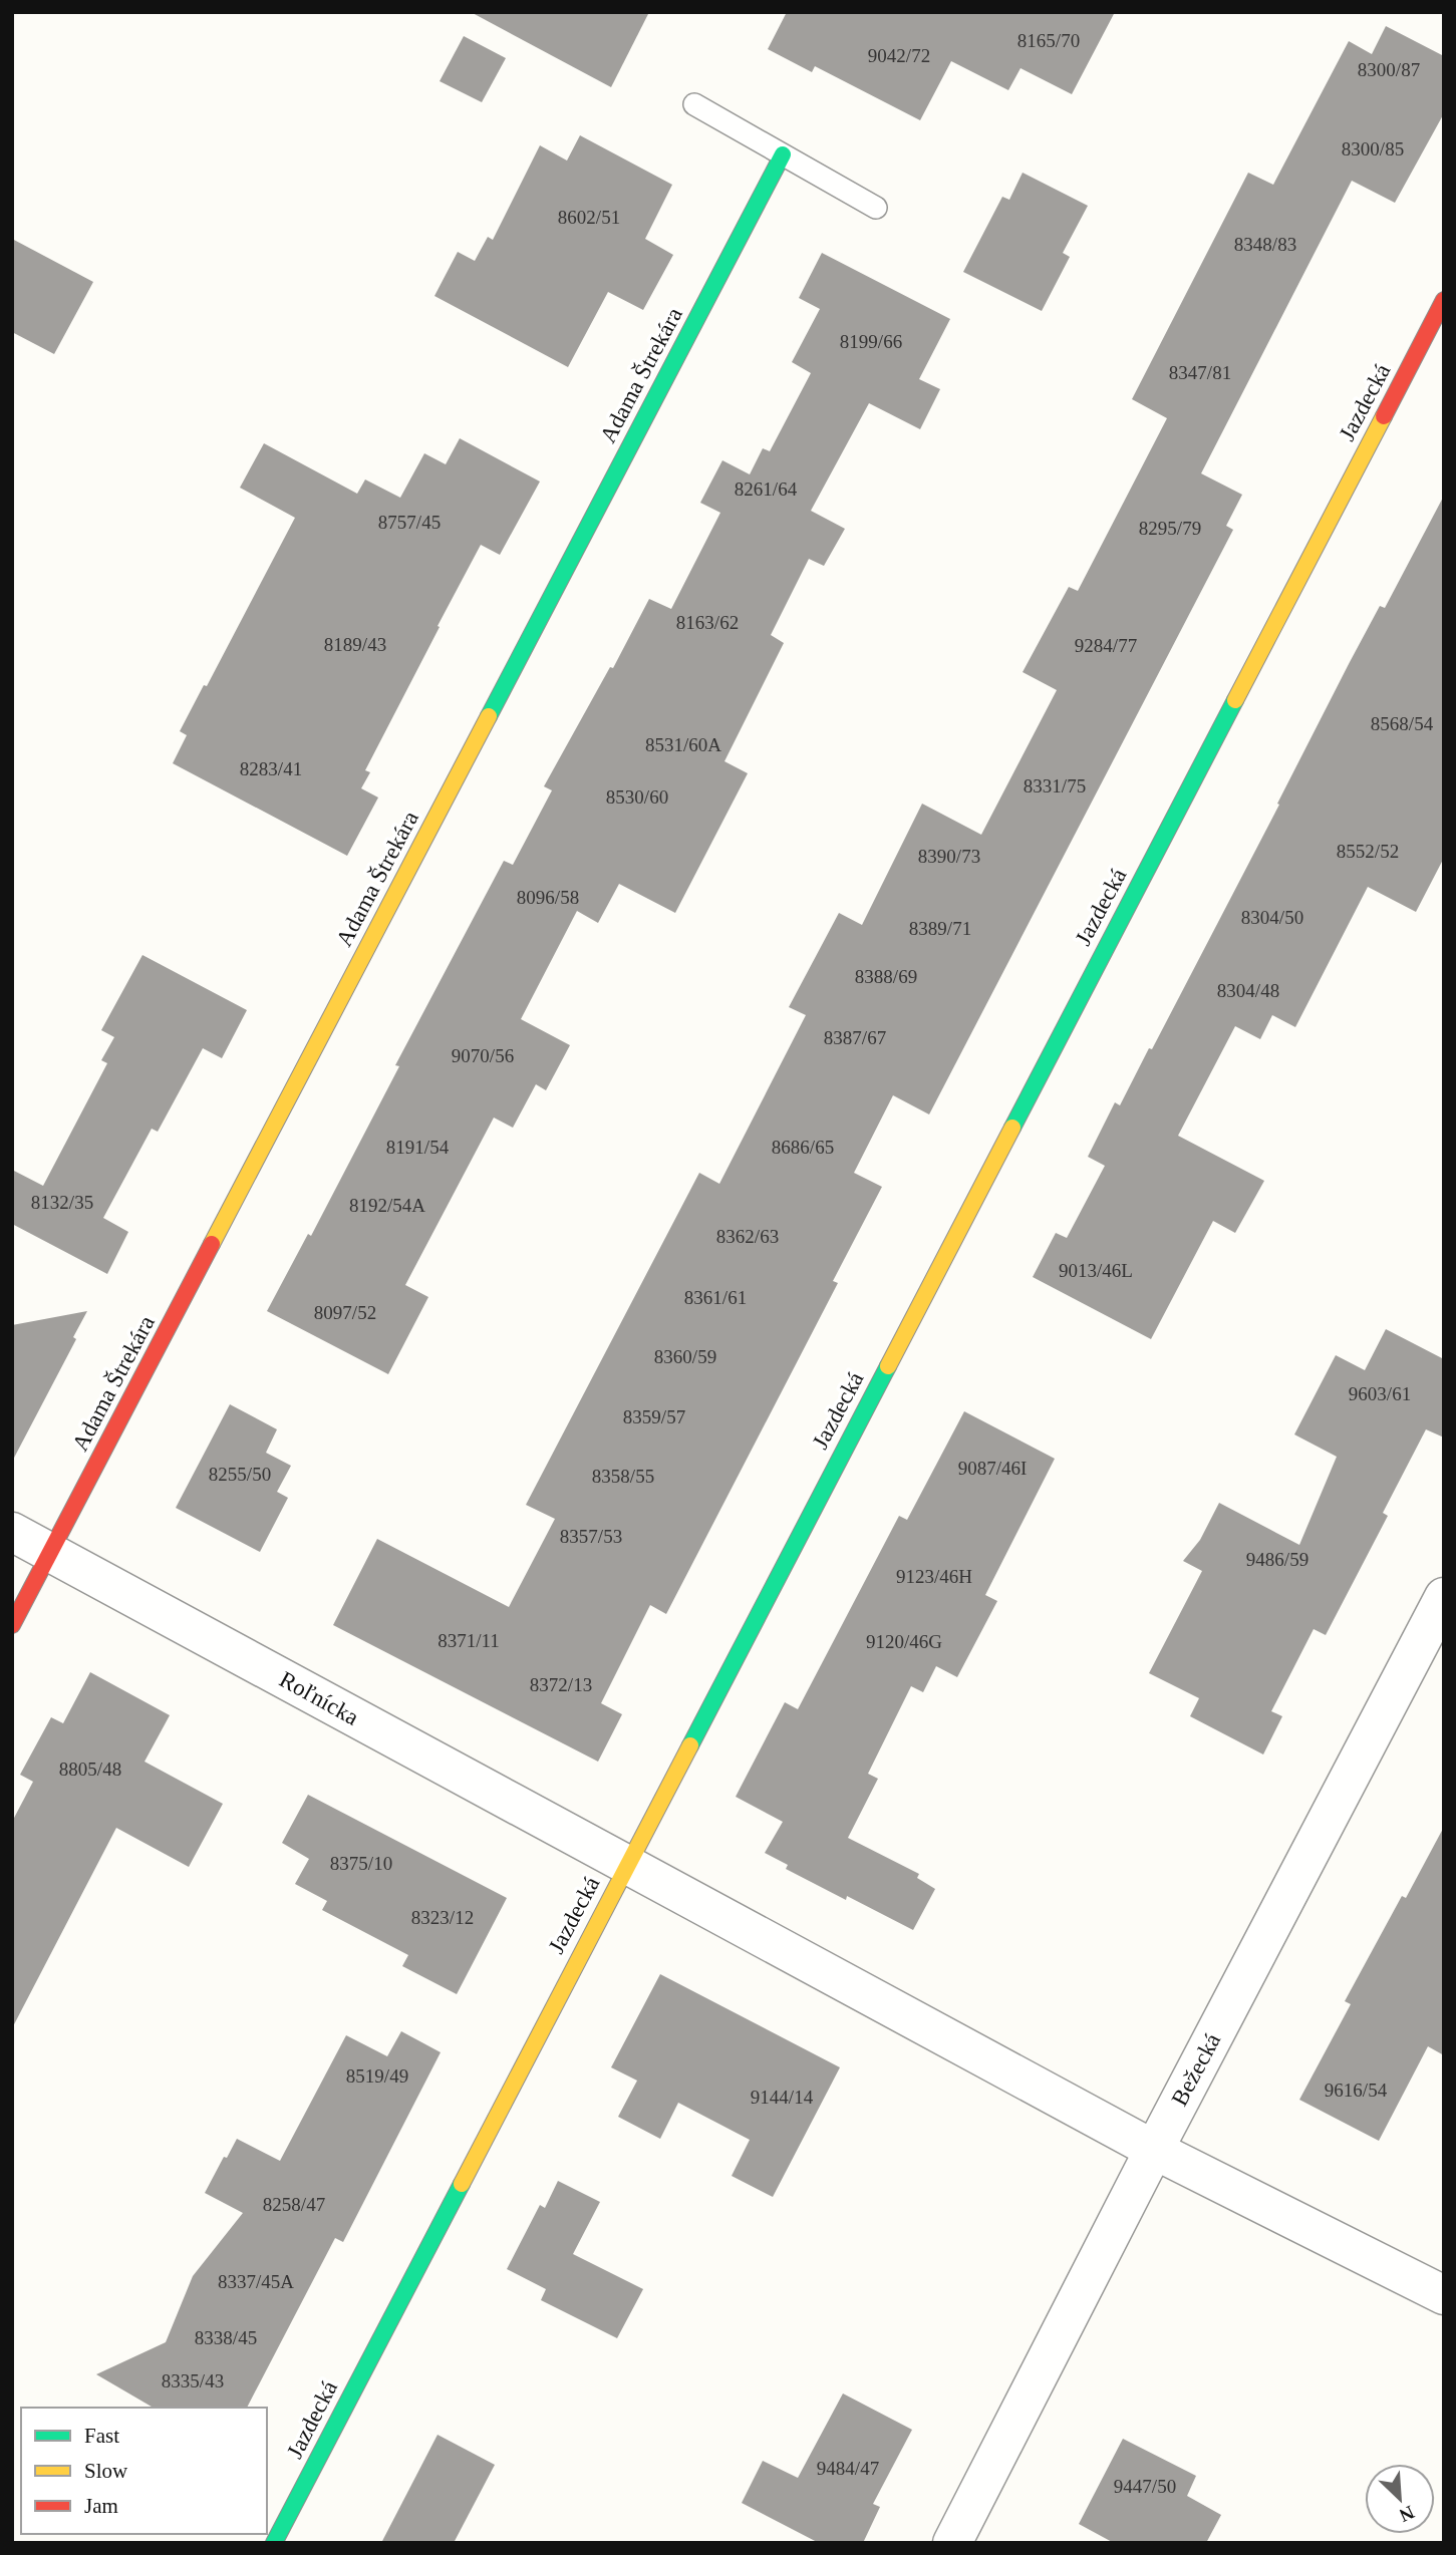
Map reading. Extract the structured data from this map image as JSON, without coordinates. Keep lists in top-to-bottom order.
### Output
{
  "streets": {
    "street": [
      "Adama Štrekára",
      "Jazdecká",
      "Roľnícka",
      "Bežecká"
    ]
  },
  "crossings": [
    ["Adama Štrekára", "Roľnícka"],
    ["Jazdecká", "Roľnícka"],
    ["Roľnícka", "Bežecká"]
  ],
  "house_numbers": [
    "8165/70",
    "9042/72",
    "8300/87",
    "8300/85",
    "8602/51",
    "8348/83",
    "8199/66",
    "8347/81",
    "8261/64",
    "8757/45",
    "8295/79",
    "8163/62",
    "8189/43",
    "9284/77",
    "8568/54",
    "8531/60A",
    "8283/41",
    "8331/75",
    "8530/60",
    "8552/52",
    "8390/73",
    "8096/58",
    "8304/50",
    "8389/71",
    "8388/69",
    "8304/48",
    "8387/67",
    "9070/56",
    "8191/54",
    "8686/65",
    "8132/35",
    "8192/54A",
    "8362/63",
    "9013/46L",
    "8361/61",
    "8097/52",
    "8360/59",
    "9603/61",
    "8359/57",
    "9087/46I",
    "8255/50",
    "8358/55",
    "8357/53",
    "9486/59",
    "9123/46H",
    "8371/11",
    "9120/46G",
    "8372/13",
    "8805/48",
    "8375/10",
    "8323/12",
    "8519/49",
    "9616/54",
    "9144/14",
    "8258/47",
    "8337/45A",
    "8338/45",
    "8335/43",
    "9484/47",
    "9447/50"
  ],
  "legend": ["Fast", "Slow", "Jam"],
  "north": "bottom right"
}
